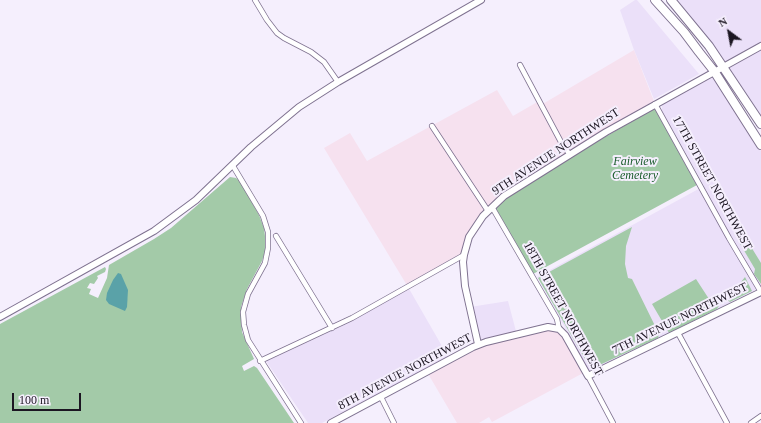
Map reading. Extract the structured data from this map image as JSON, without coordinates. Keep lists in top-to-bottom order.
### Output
{
  "streets": {
    "street": [
      "9TH AVENUE NORTHWEST",
      "17TH STREET NORTHWEST",
      "18TH STREET NORTHWEST",
      "7TH AVENUE NORTHWEST",
      "8TH AVENUE NORTHWEST"
    ]
  },
  "crossings": [
    ["9TH AVENUE NORTHWEST", "17TH STREET NORTHWEST"],
    ["9TH AVENUE NORTHWEST", "18TH STREET NORTHWEST"],
    ["9TH AVENUE NORTHWEST", "8TH AVENUE NORTHWEST"],
    ["17TH STREET NORTHWEST", "7TH AVENUE NORTHWEST"],
    ["18TH STREET NORTHWEST", "7TH AVENUE NORTHWEST"],
    ["18TH STREET NORTHWEST", "8TH AVENUE NORTHWEST"]
  ],
  "parks": ["Fairview Cemetery"],
  "scale_bar": "100 m",
  "north": "top left"
}
